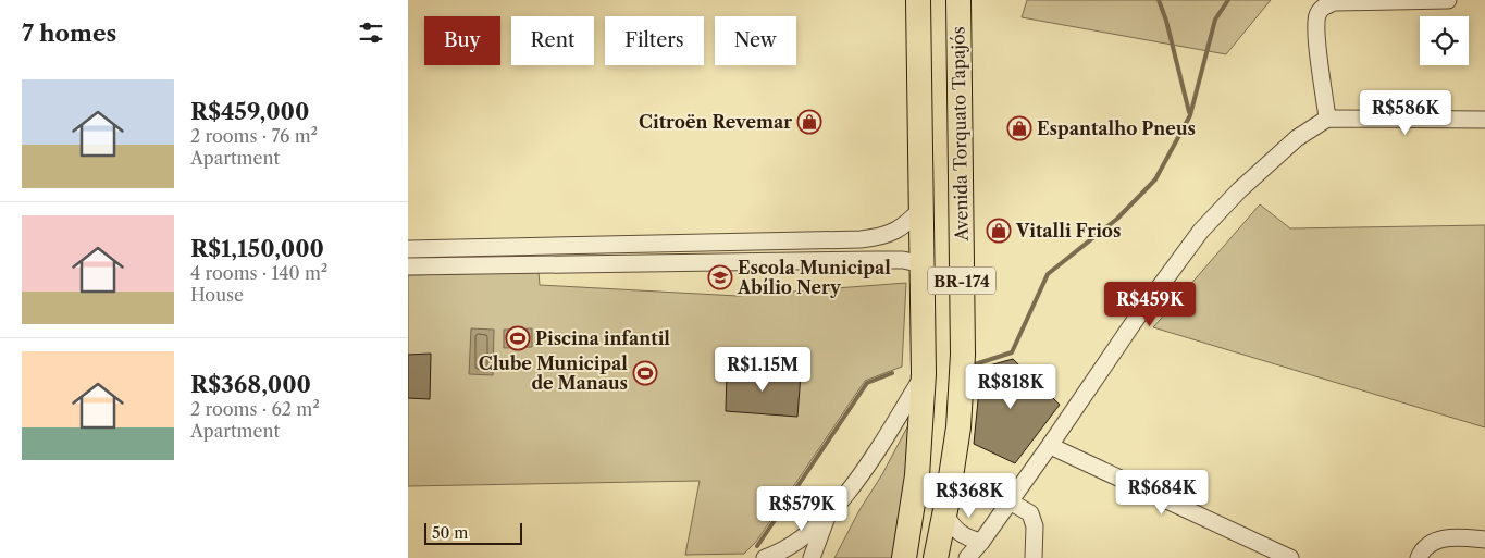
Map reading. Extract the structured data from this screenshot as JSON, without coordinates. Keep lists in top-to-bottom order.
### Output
{
  "streets": {
    "highway": ["Avenida Torquato Tapajós", "BR-174"]
  },
  "places": {
    "shop": ["Citroën Revemar", "Espantalho Pneus", "Vitalli Frios"],
    "school or university": ["Escola Municipal Abílio Nery"],
    "sports": ["Piscina infantil", "Clube Municipal de Manaus"]
  },
  "scale_bar": "50 m",
  "page": {
    "heading": "7 homes",
    "chip": [
      "Buy",
      "Rent",
      "Filters",
      "New"
    ],
    "list": [
      {
        "name": "R$459,000",
        "note": "2 rooms · 76 m² · Apartment"
      },
      {
        "name": "R$1,150,000",
        "note": "4 rooms · 140 m² · House"
      },
      {
        "name": "R$368,000",
        "note": "2 rooms · 62 m² · Apartment"
      }
    ],
    "price": [
      "R$586K",
      "R$459K",
      "R$1.15M",
      "R$818K",
      "R$684K",
      "R$368K",
      "R$579K"
    ],
    "scale": "50 m"
  }
}
